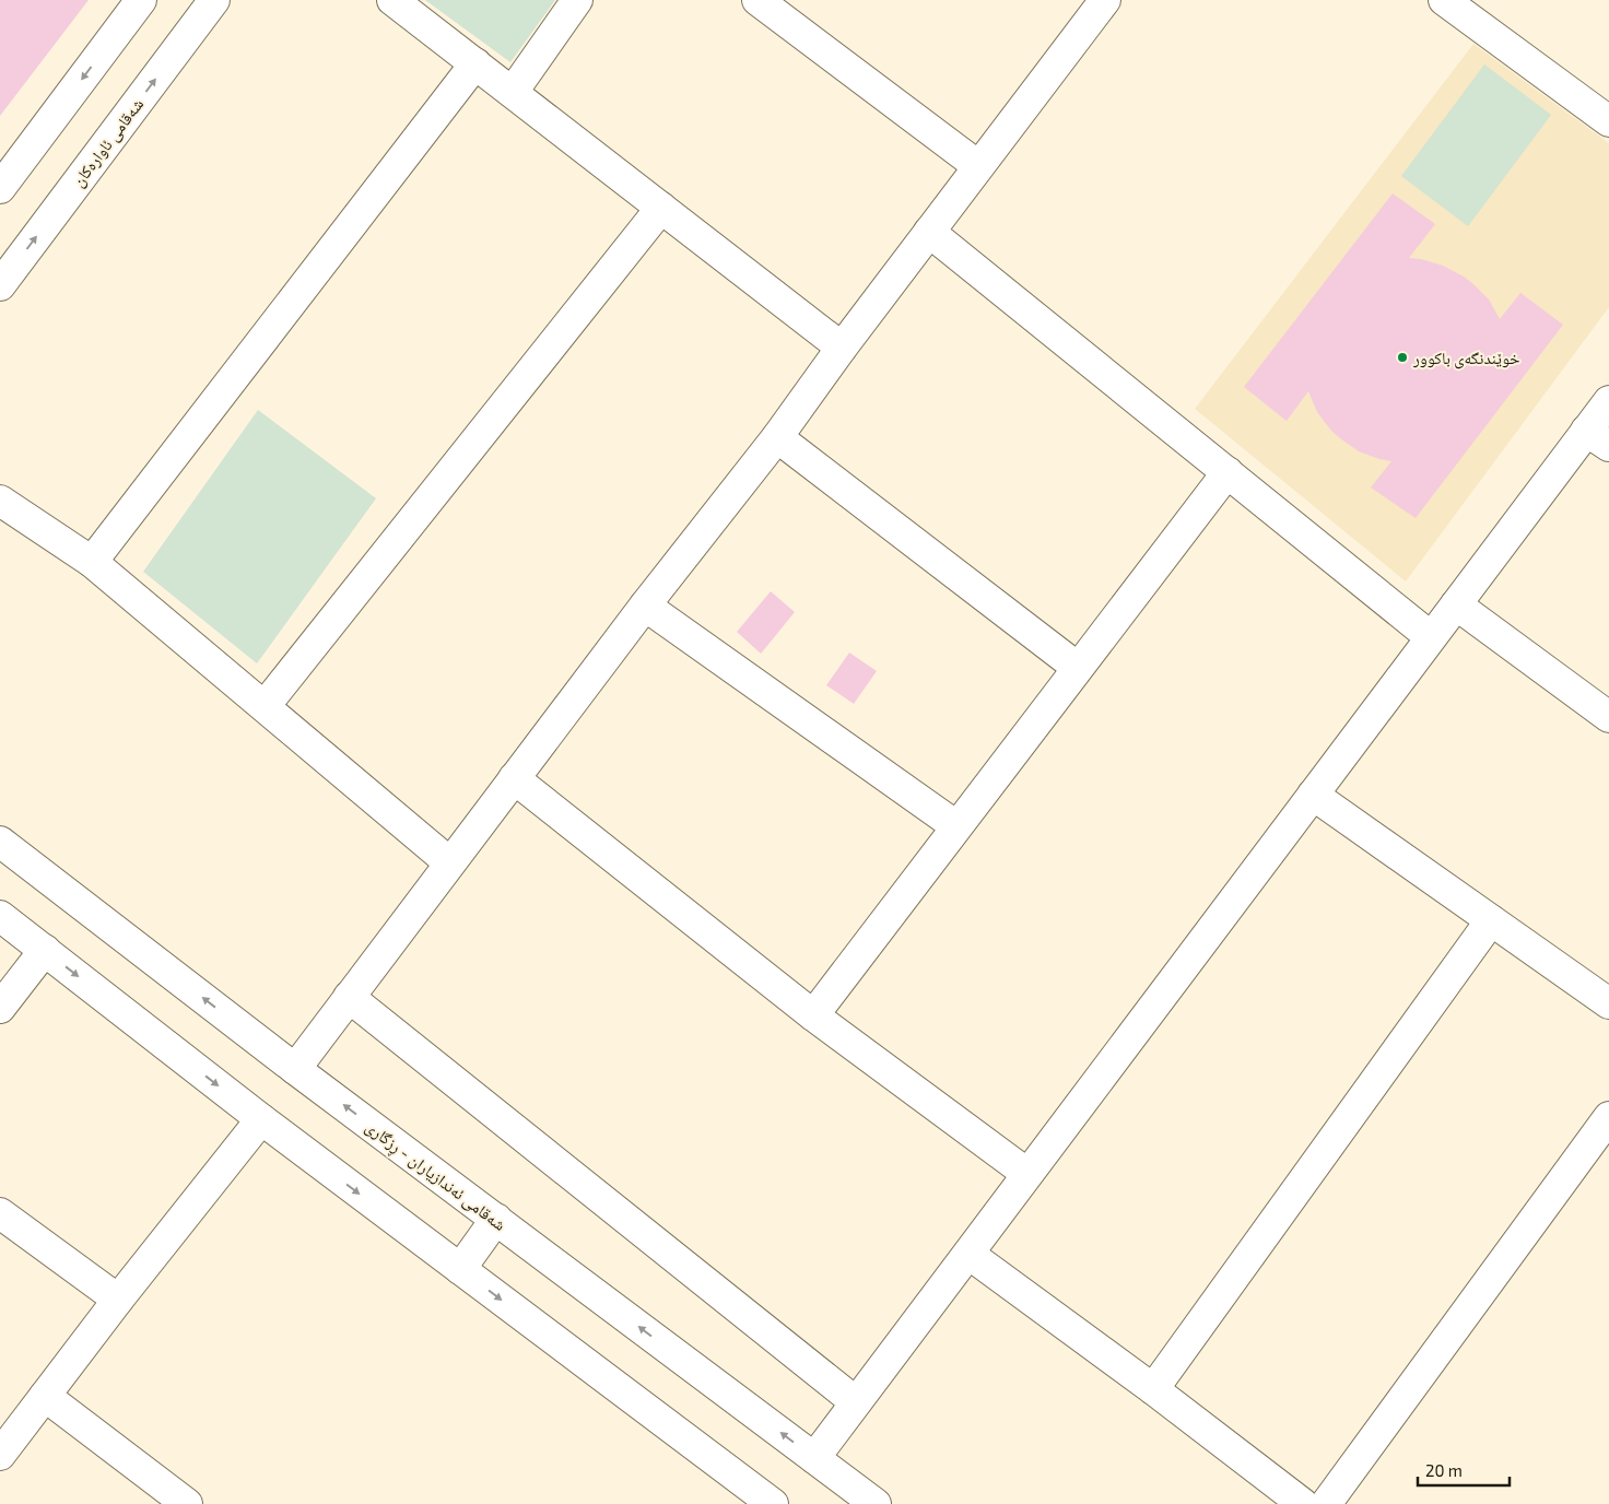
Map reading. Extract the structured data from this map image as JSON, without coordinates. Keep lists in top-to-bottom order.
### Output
{
  "streets": {
    "street": ["شەقامی ئاوارەکان", "شەقامی ئەندازیاران - ڕزگاری"]
  },
  "places": ["خوێندنگەی باکوور"],
  "scale_bar": "20 m"
}
